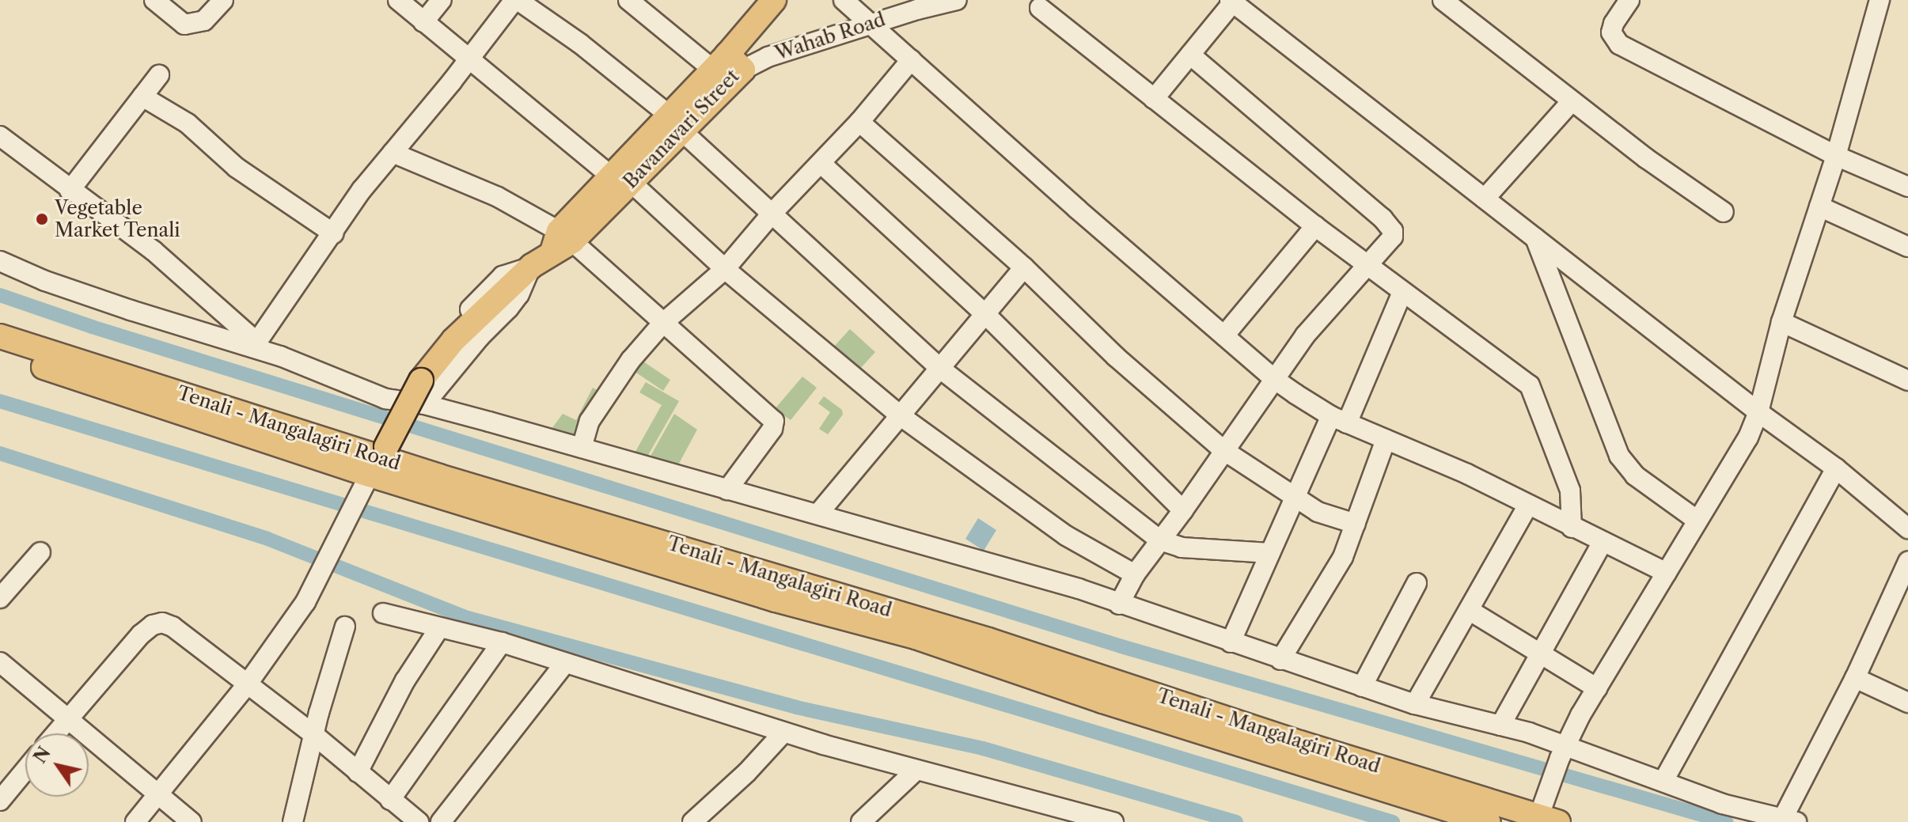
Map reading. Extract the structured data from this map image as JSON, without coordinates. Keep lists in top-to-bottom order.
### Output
{
  "streets": {
    "main road": ["Bavanavari Street", "Tenali - Mangalagiri Road"],
    "street": ["Wahab Road"]
  },
  "crossings": [
    ["Wahab Road", "Bavanavari Street"],
    ["Bavanavari Street", "Tenali - Mangalagiri Road"]
  ],
  "places": ["Vegetable Market Tenali"],
  "north": "top left"
}
